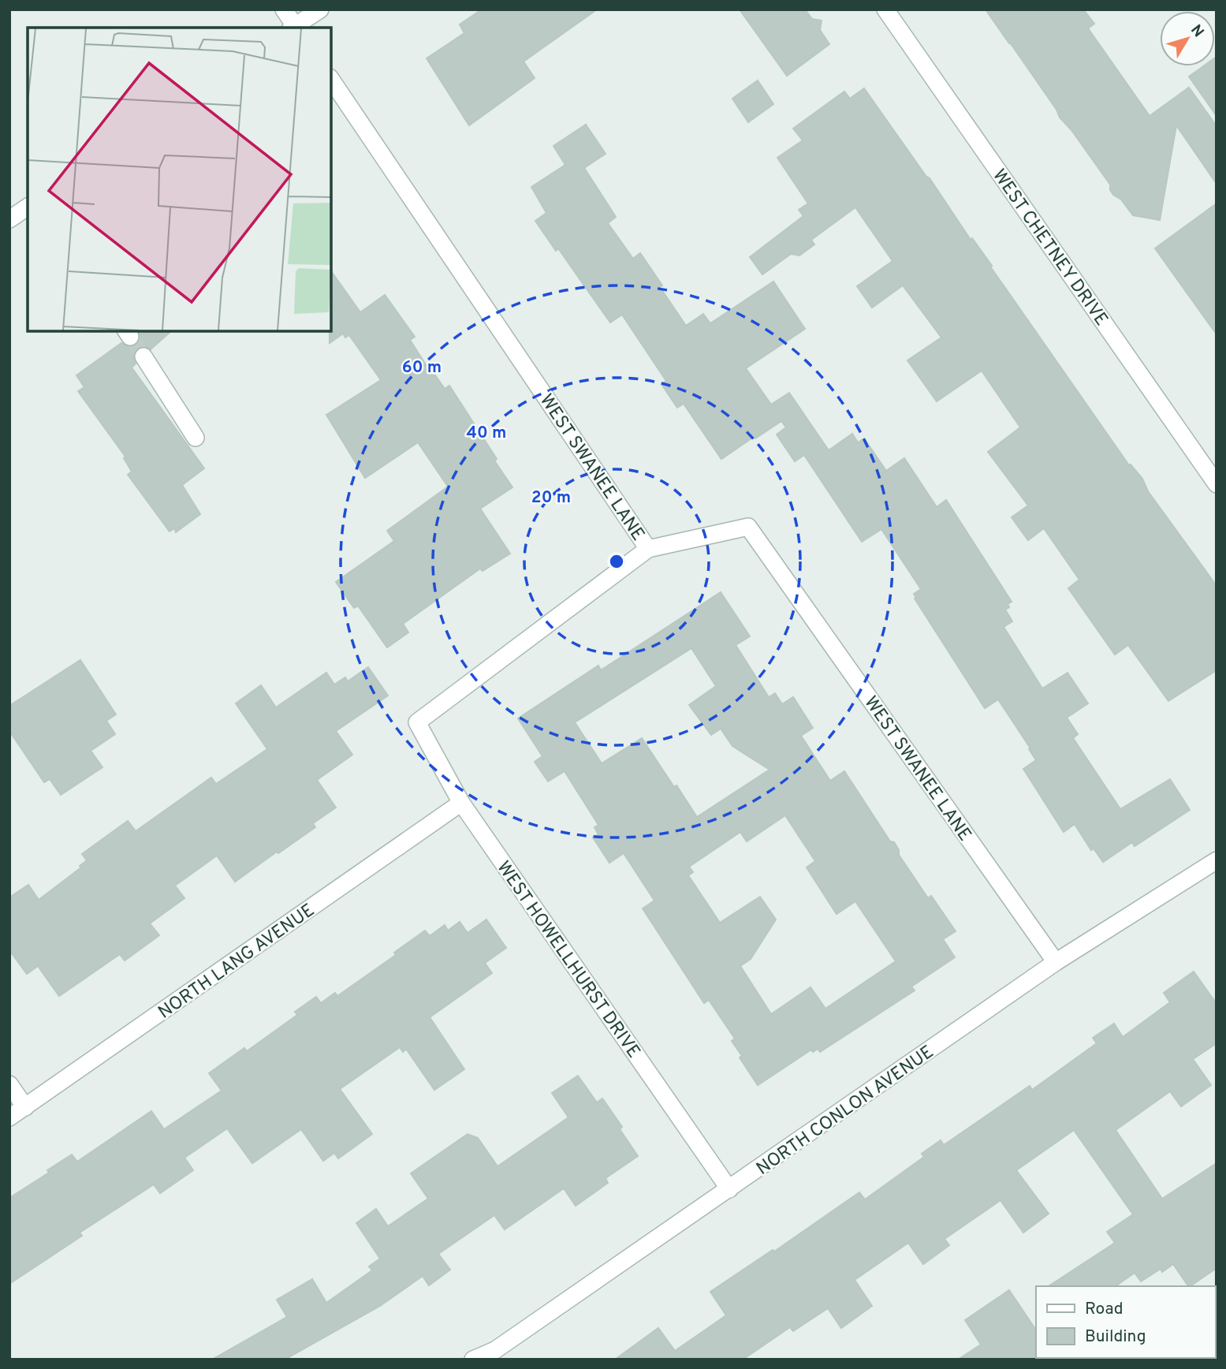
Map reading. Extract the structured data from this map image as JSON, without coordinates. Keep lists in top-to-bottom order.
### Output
{
  "streets": {
    "street": [
      "WEST CHETNEY DRIVE",
      "WEST SWANEE LANE",
      "WEST HOWELLHURST DRIVE",
      "NORTH LANG AVENUE",
      "NORTH CONLON AVENUE"
    ]
  },
  "crossings": [
    ["WEST SWANEE LANE", "WEST HOWELLHURST DRIVE"],
    ["WEST SWANEE LANE", "NORTH CONLON AVENUE"],
    ["WEST HOWELLHURST DRIVE", "NORTH LANG AVENUE"],
    ["WEST HOWELLHURST DRIVE", "NORTH CONLON AVENUE"]
  ],
  "legend": ["Road", "Building"],
  "north": "top right",
  "rings": ["60 m", "40 m", "20 m"]
}
